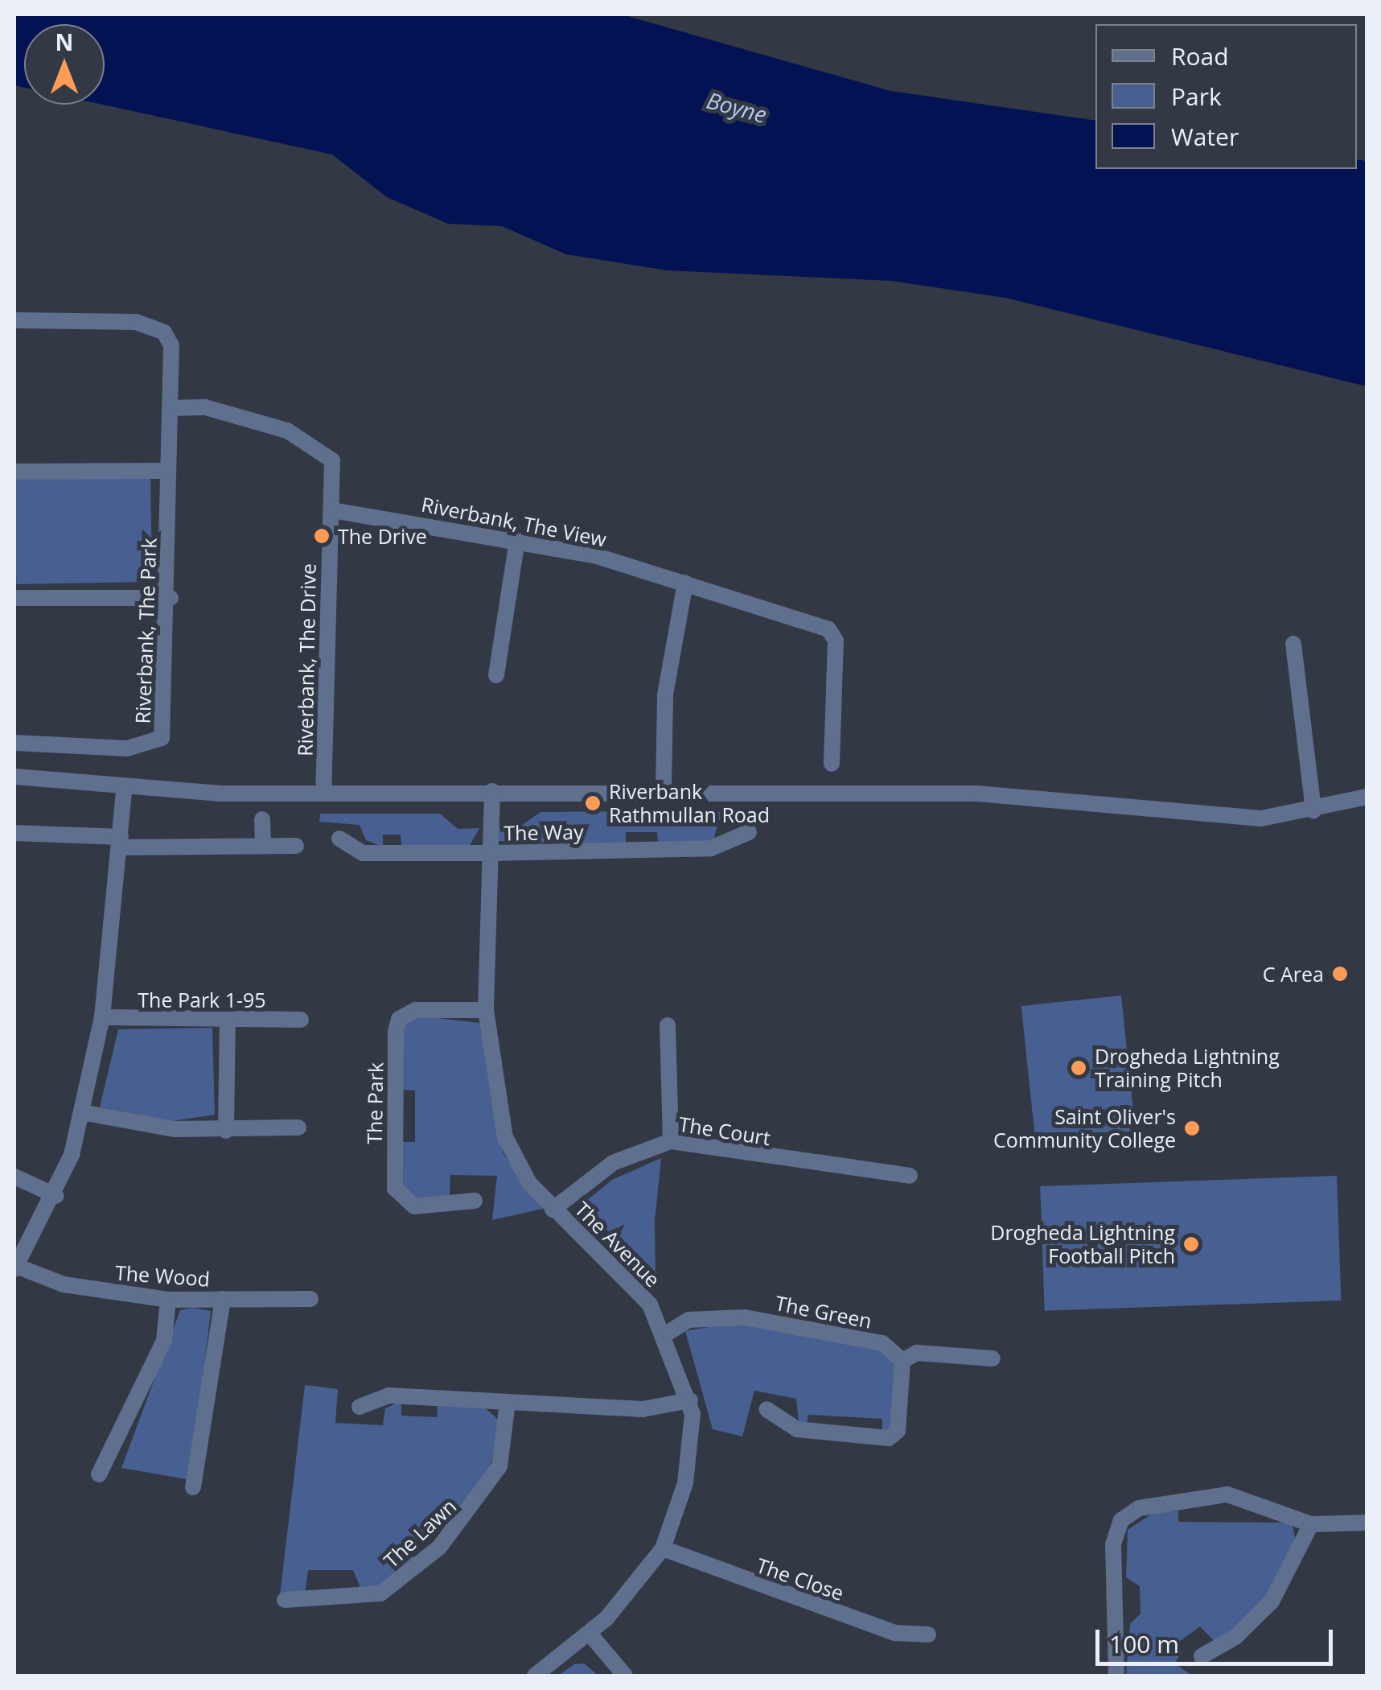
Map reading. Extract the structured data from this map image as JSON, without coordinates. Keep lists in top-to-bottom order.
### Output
{
  "streets": {
    "street": [
      "Riverbank, The View",
      "Riverbank, The Park",
      "Riverbank, The Drive",
      "The Way",
      "The Park 1-95",
      "The Park",
      "The Court",
      "The Avenue",
      "The Wood",
      "The Green",
      "The Lawn",
      "The Close"
    ]
  },
  "crossings": [
    ["Riverbank, The View", "Riverbank, The Drive"],
    ["Riverbank, The Park", "Riverbank, The Drive"],
    ["The Way", "The Avenue"],
    ["The Park", "The Avenue"],
    ["The Court", "The Avenue"],
    ["The Avenue", "The Green"],
    ["The Avenue", "The Close"]
  ],
  "water": ["Boyne"],
  "places": [
    "The Drive",
    "Riverbank Rathmullan Road",
    "C Area",
    "Drogheda Lightning Training Pitch",
    "Saint Oliver's Community College",
    "Drogheda Lightning Football Pitch"
  ],
  "legend": ["Road", "Park", "Water"],
  "scale_bar": "100 m",
  "north": "top"
}
